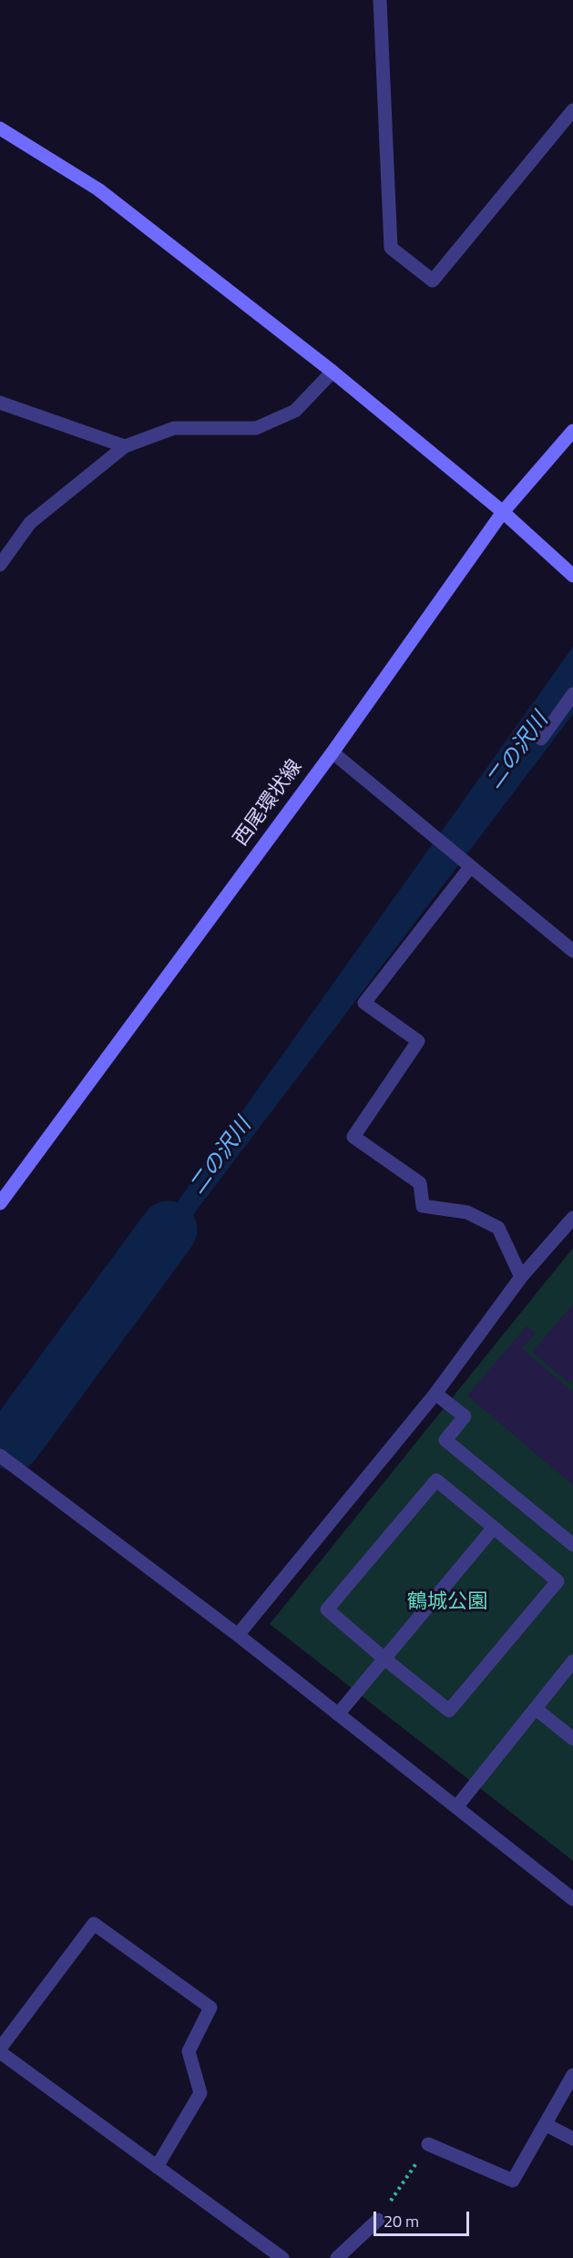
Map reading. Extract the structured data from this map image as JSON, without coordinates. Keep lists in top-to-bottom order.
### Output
{
  "streets": {
    "main road": ["西尾環状線"]
  },
  "water": ["二の沢川"],
  "parks": ["鶴城公園"],
  "scale_bar": "20 m"
}
